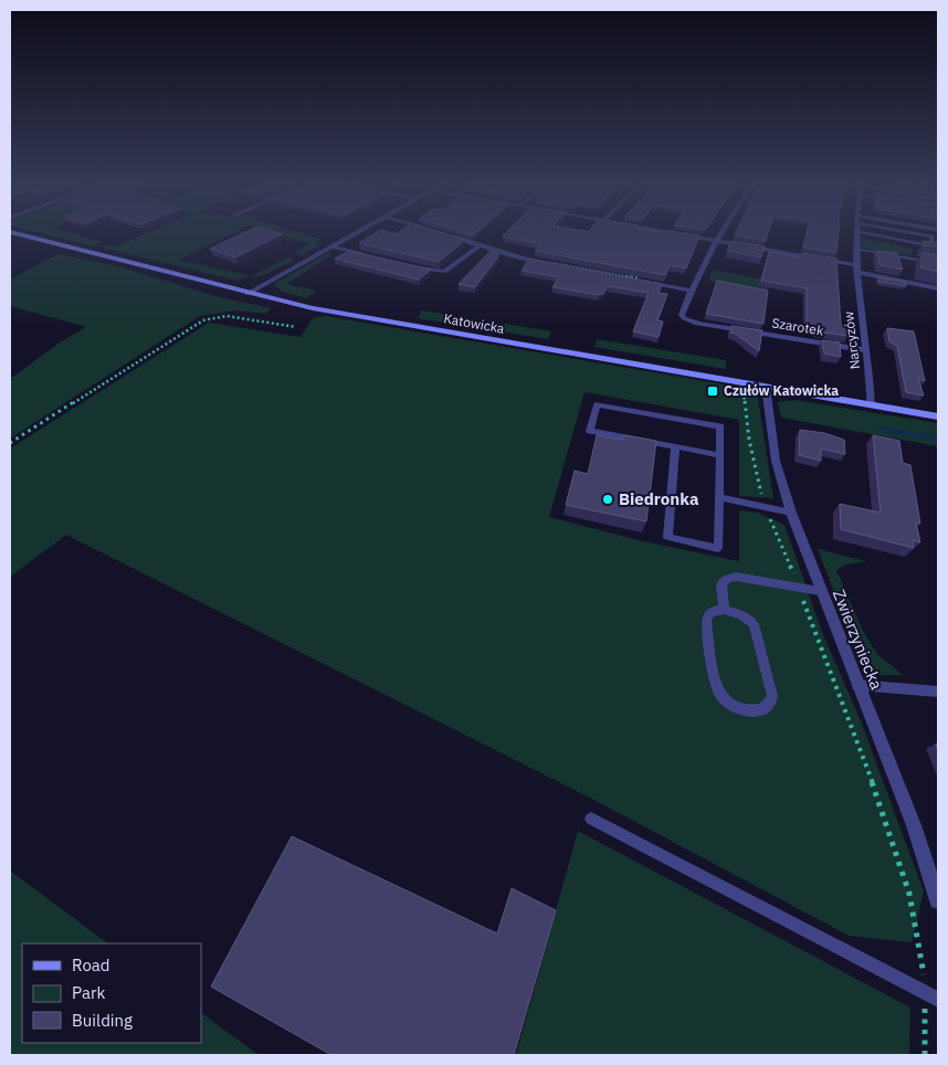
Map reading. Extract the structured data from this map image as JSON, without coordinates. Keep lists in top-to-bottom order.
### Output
{
  "streets": {
    "main road": ["Katowicka"],
    "street": ["Szarotek", "Narcyzów", "Zwierzyniecka"]
  },
  "crossings": [
    ["Katowicka", "Narcyzów"],
    ["Katowicka", "Zwierzyniecka"],
    ["Szarotek", "Narcyzów"]
  ],
  "places": {
    "transit": ["Czułów Katowicka"],
    "other": ["Biedronka"]
  },
  "legend": ["Road", "Park", "Building"]
}
